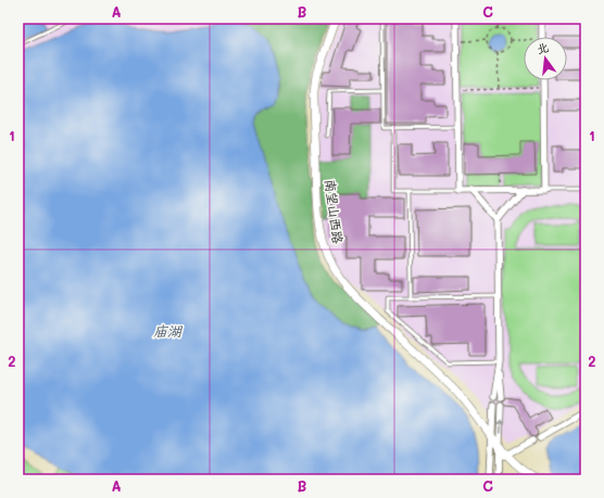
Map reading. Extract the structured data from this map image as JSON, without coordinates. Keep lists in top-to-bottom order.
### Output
{
  "streets": {
    "street": ["南望山西路"]
  },
  "water": ["庙湖"],
  "north": "top",
  "grid": {
    "columns": ["A", "B", "C"],
    "rows": ["1", "2"]
  }
}
